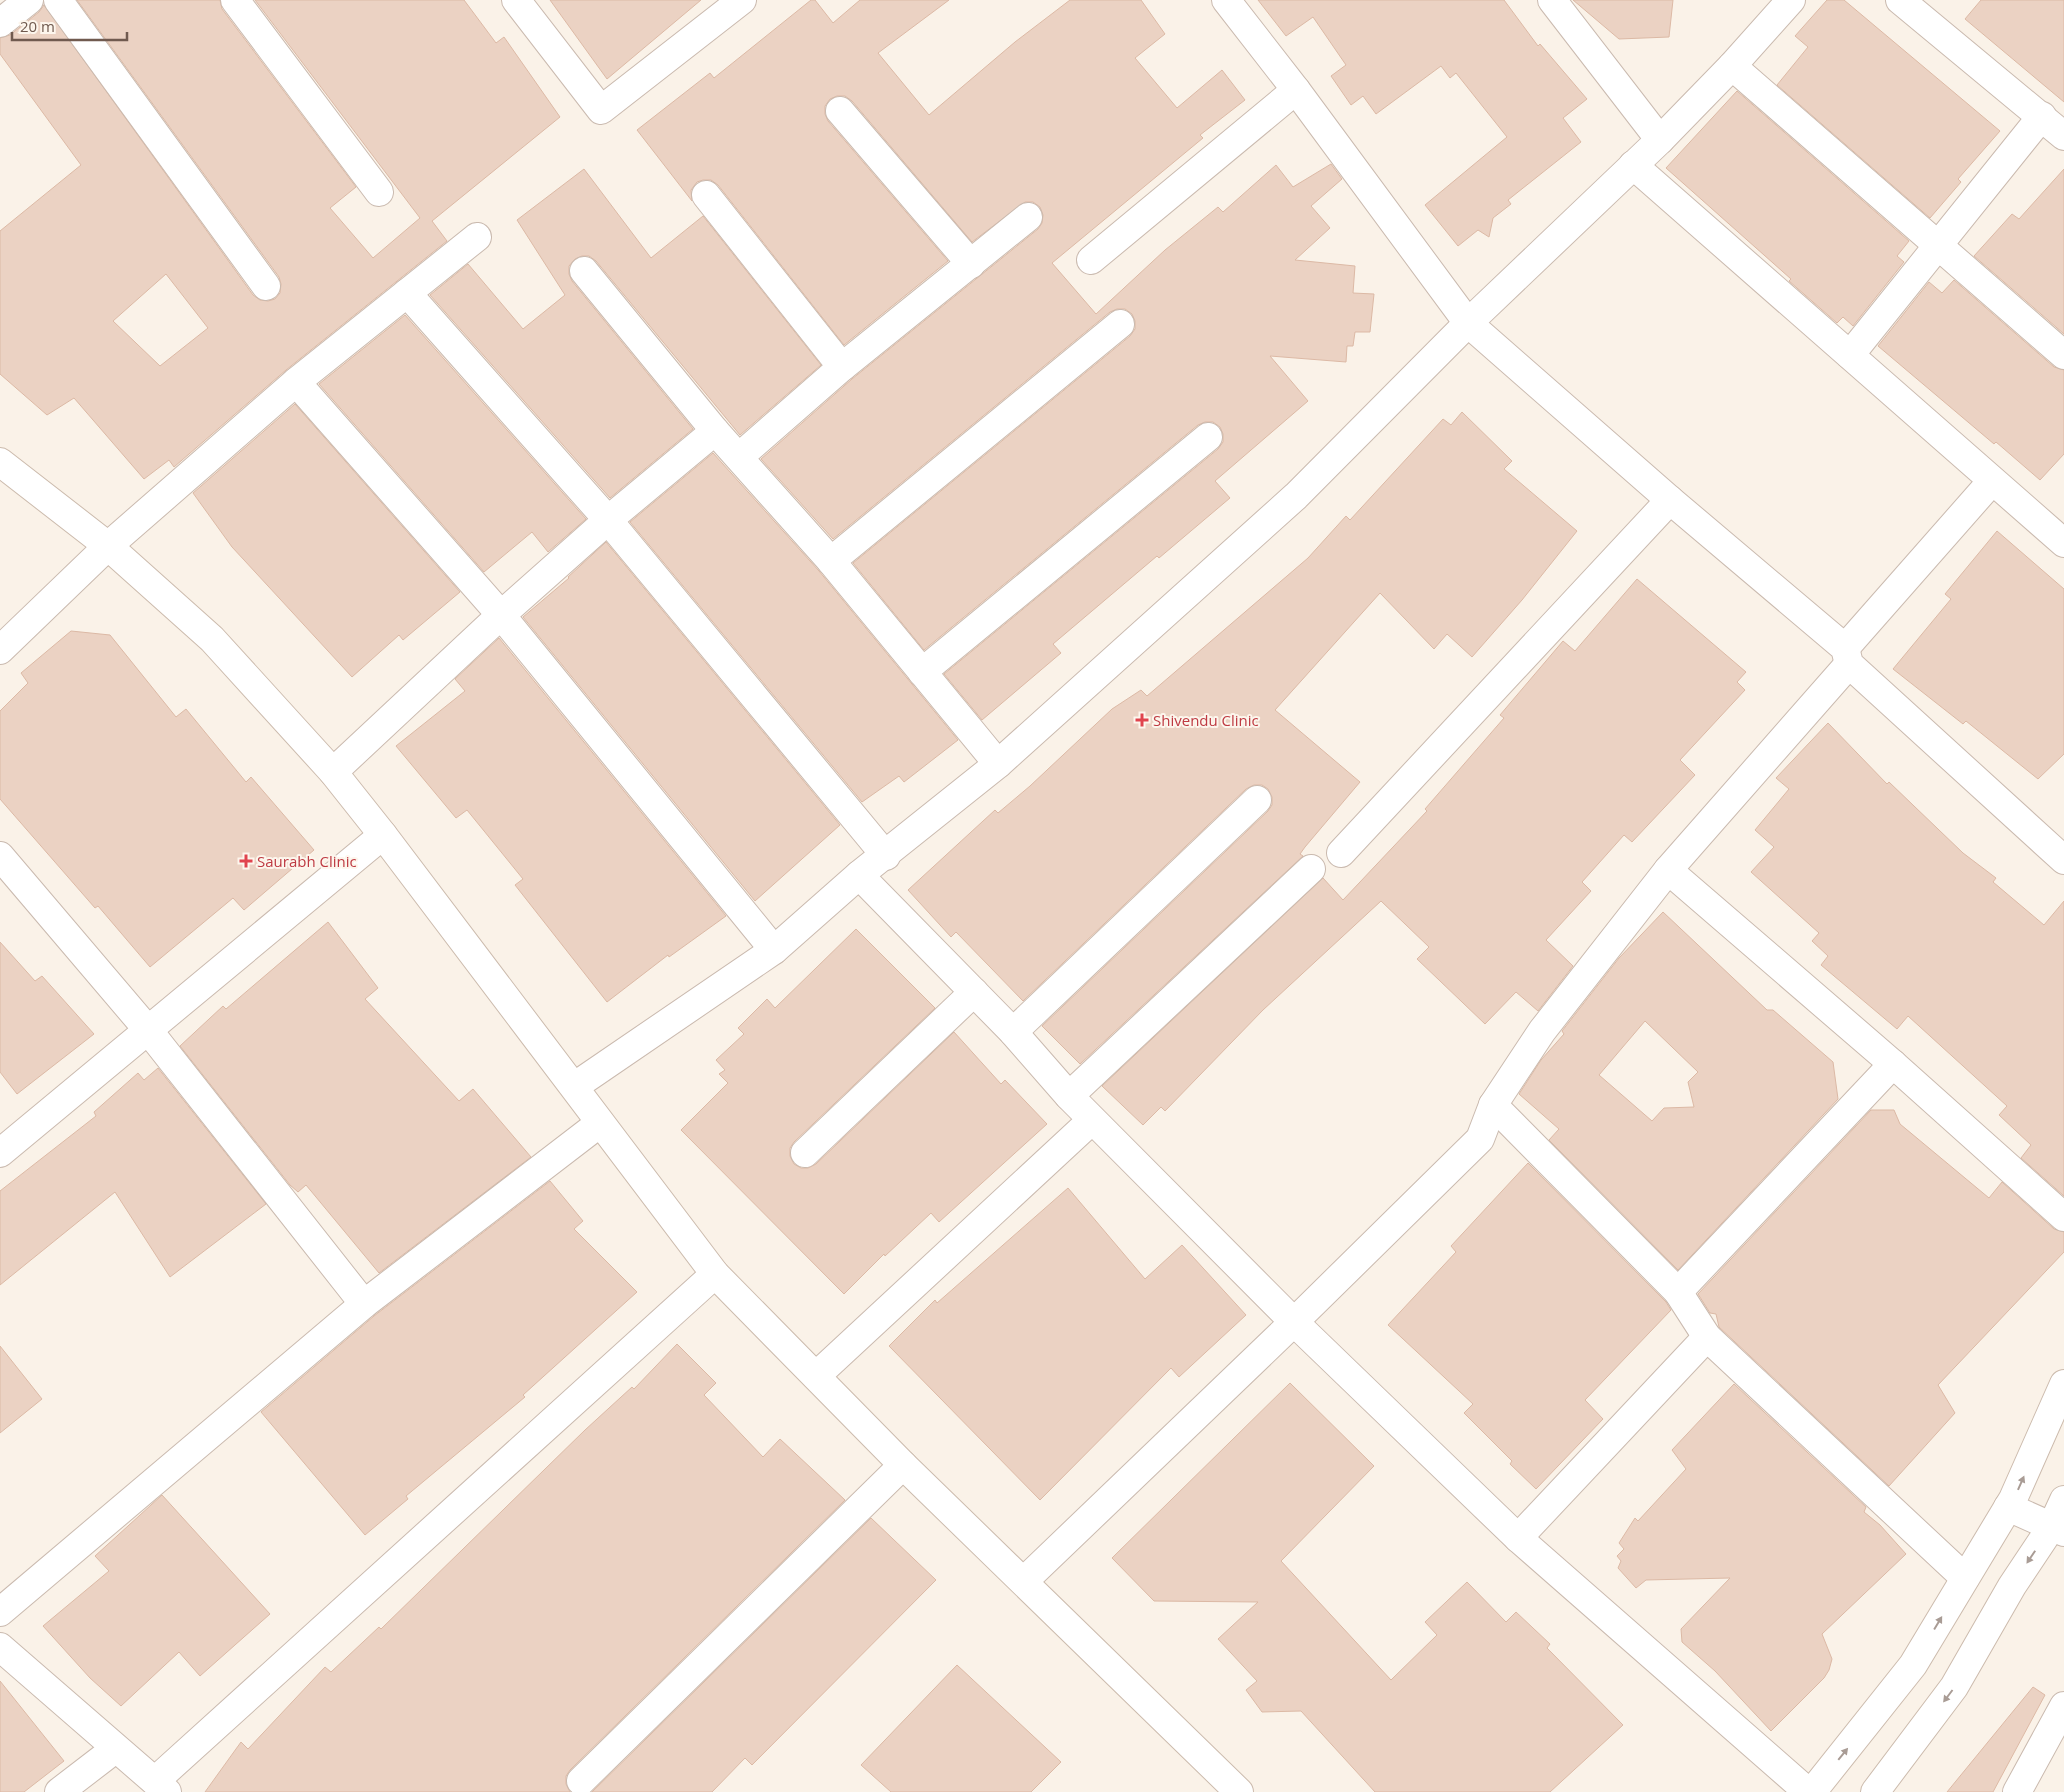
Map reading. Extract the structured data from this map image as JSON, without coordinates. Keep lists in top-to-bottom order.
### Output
{
  "places": {
    "health": ["Shivendu Clinic", "Saurabh Clinic"]
  },
  "scale_bar": "20 m"
}
